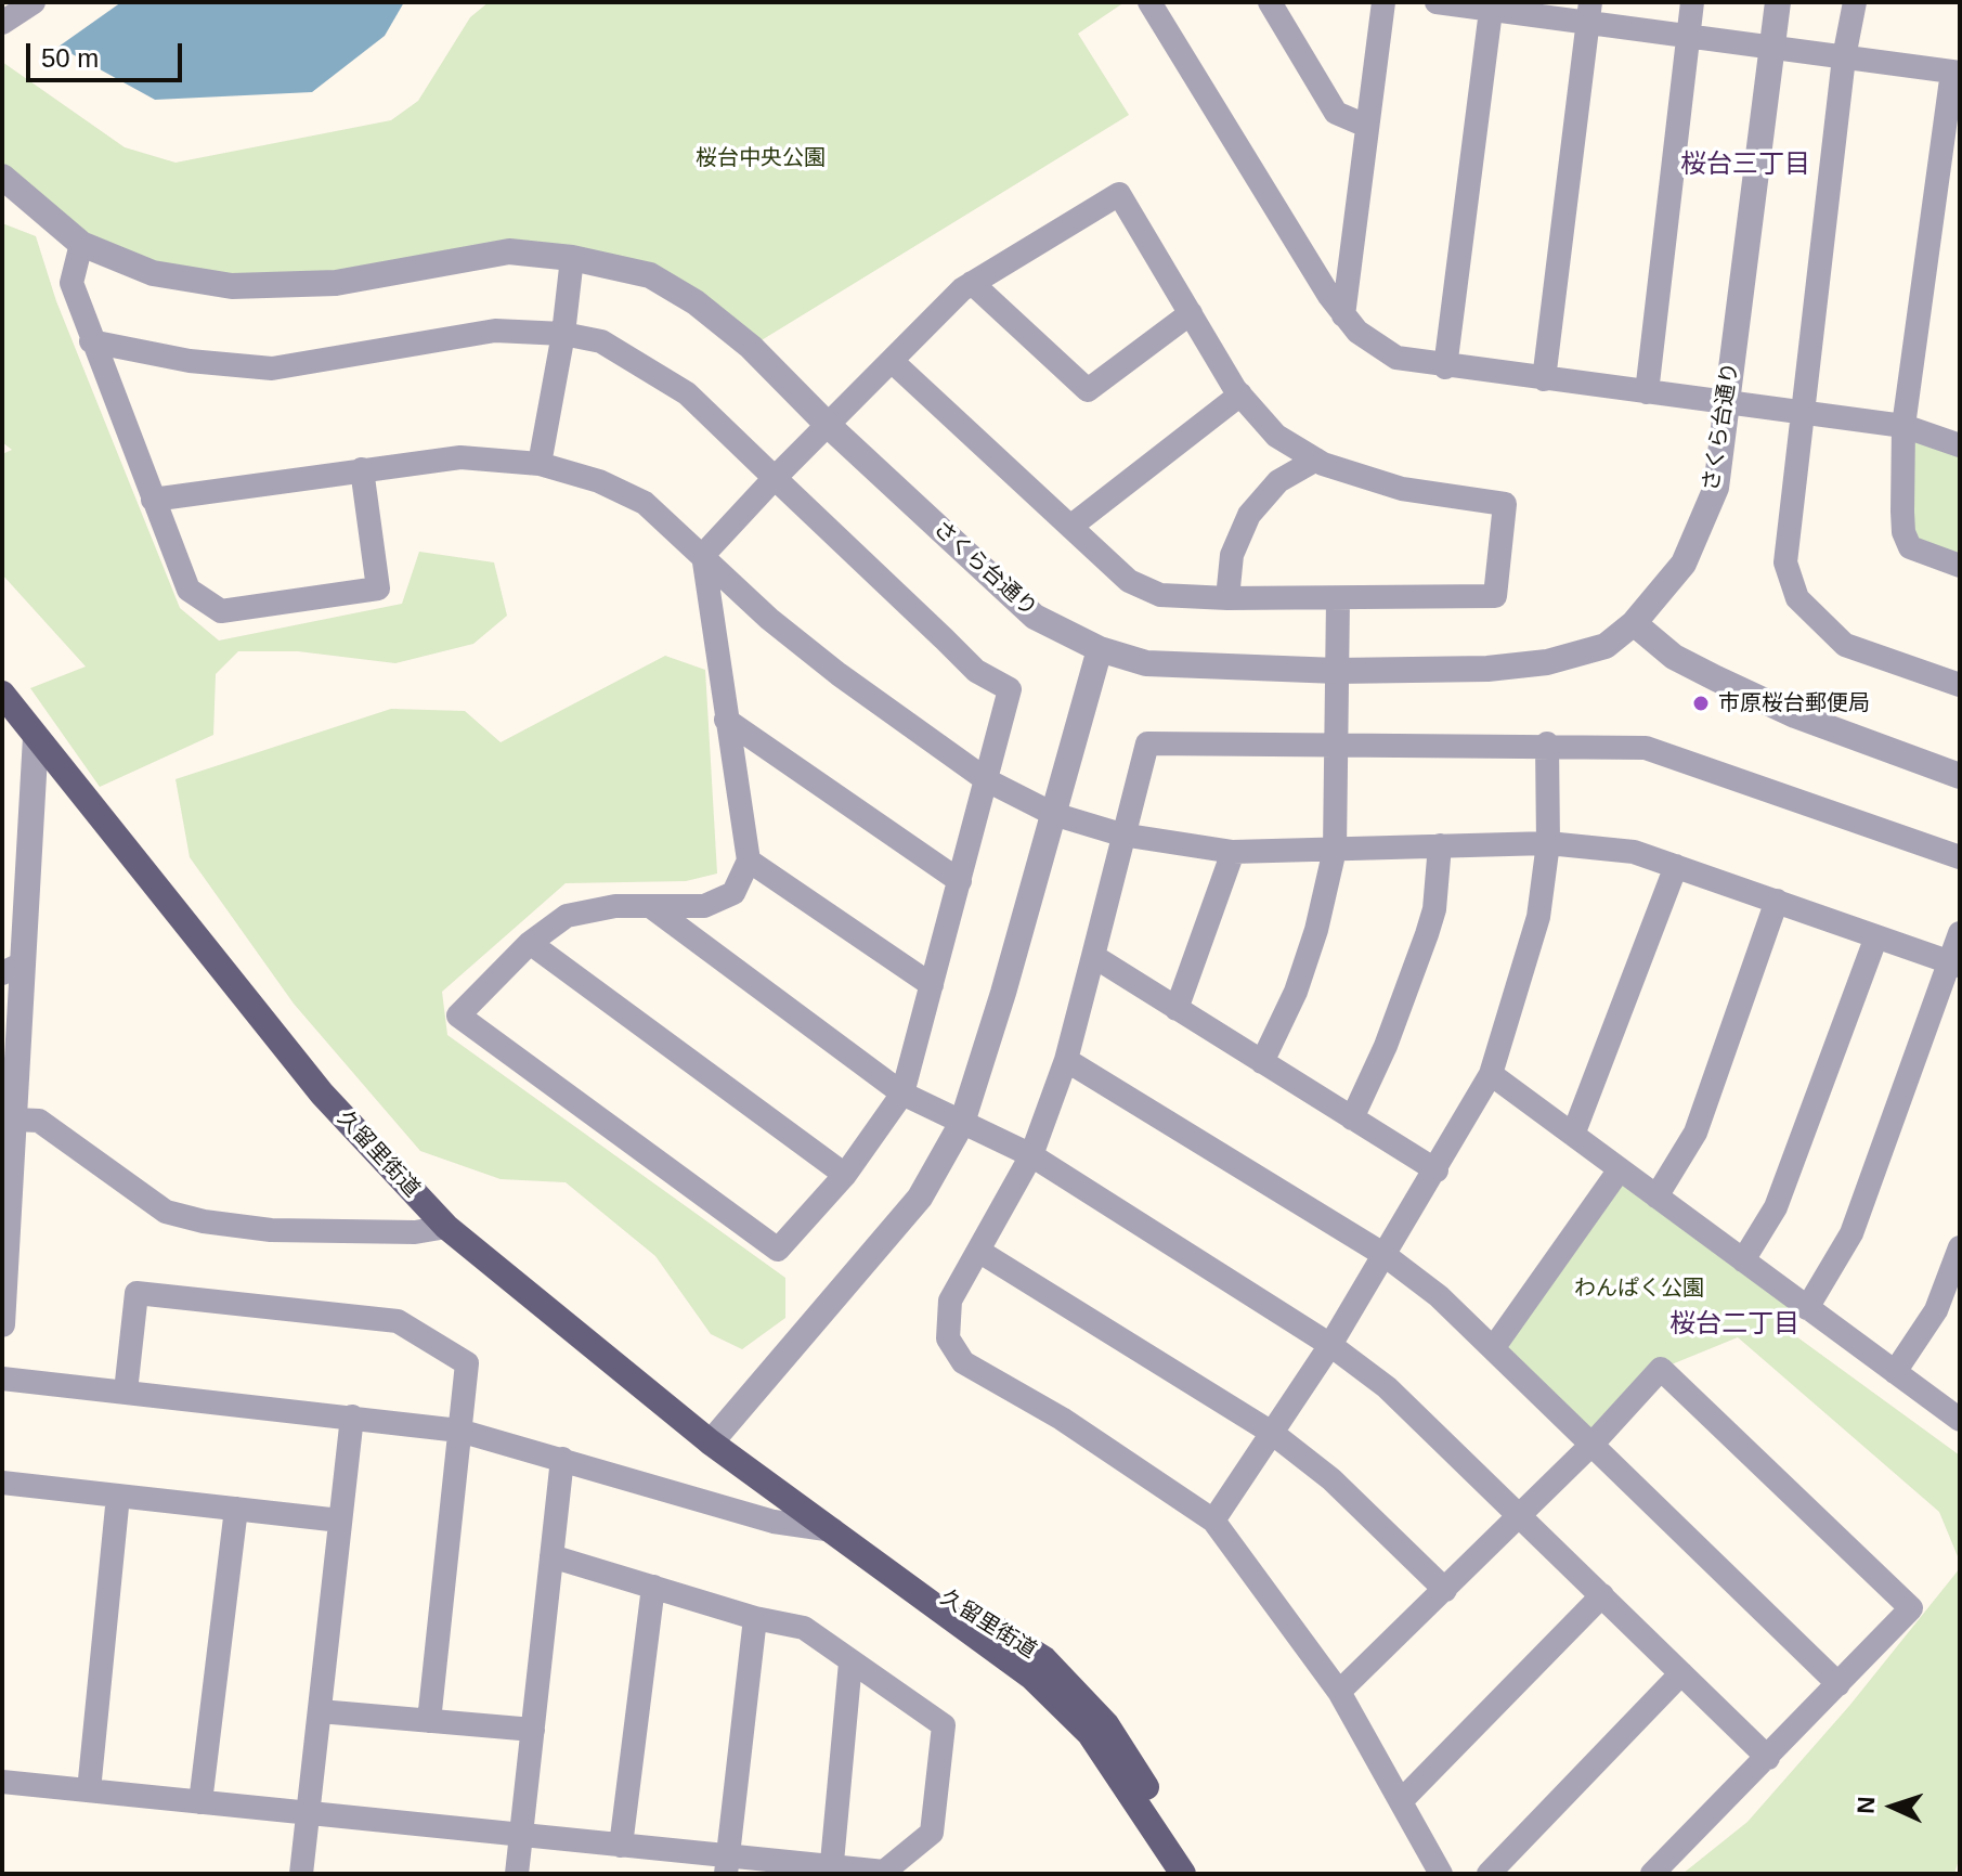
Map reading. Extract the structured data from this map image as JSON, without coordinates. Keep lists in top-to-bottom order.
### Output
{
  "streets": {
    "main road": ["久留里街道"],
    "street": ["さくら台通り"]
  },
  "districts": ["桜台三丁目", "桜台二丁目"],
  "parks": ["桜台中央公園", "わんぱく公園"],
  "places": ["市原桜台郵便局"],
  "scale_bar": "50 m",
  "north": "left"
}
